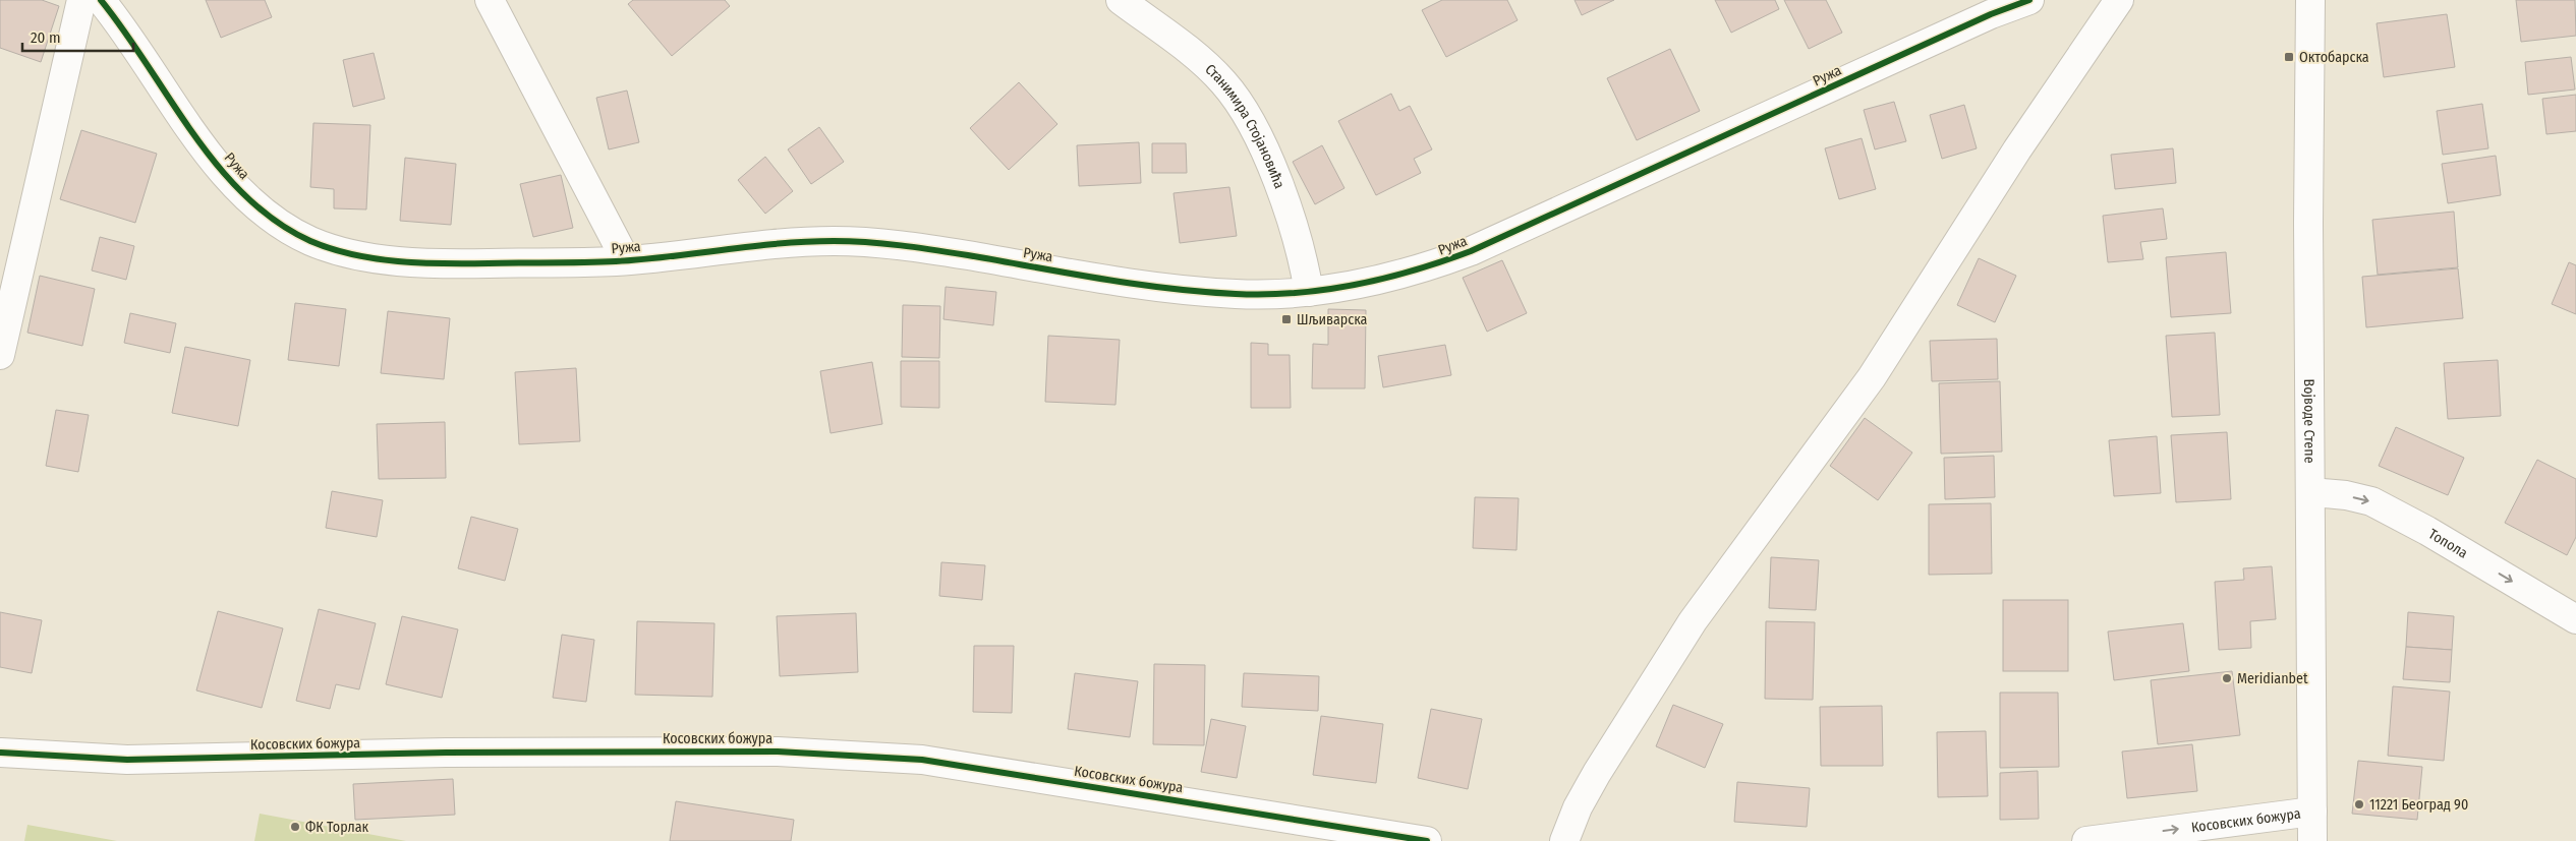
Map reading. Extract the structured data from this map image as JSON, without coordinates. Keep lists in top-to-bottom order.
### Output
{
  "streets": {
    "street": [
      "Ружа",
      "Станимира Стојановића",
      "Војводе Степе",
      "Топола",
      "Косовских божура"
    ]
  },
  "crossings": [
    ["Ружа", "Станимира Стојановића"],
    ["Војводе Степе", "Топола"],
    ["Војводе Степе", "Косовских божура"]
  ],
  "one_way": ["Топола"],
  "places": {
    "transit": ["Октобарска", "Шљиварска"],
    "other": ["Meridianbet", "11221 Београд 90", "ФК Торлак"]
  },
  "scale_bar": "20 m"
}
